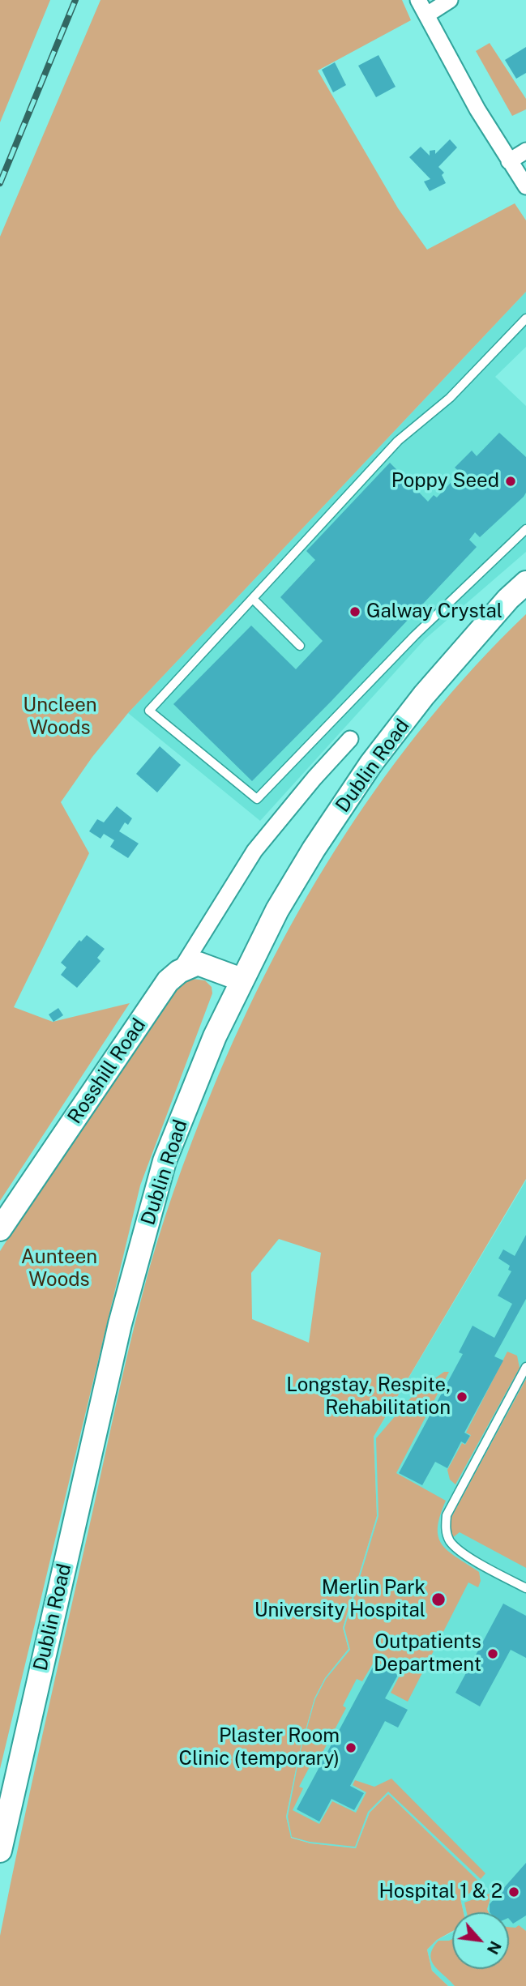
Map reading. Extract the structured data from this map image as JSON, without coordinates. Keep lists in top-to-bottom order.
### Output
{
  "streets": {
    "main road": ["Dublin Road", "Rosshill Road"]
  },
  "parks": ["Uncleen Woods", "Aunteen Woods"],
  "places": [
    "Poppy Seed",
    "Galway Crystal",
    "Longstay, Respite, Rehabilitation",
    "Merlin Park University Hospital",
    "Outpatients Department",
    "Plaster Room Clinic (temporary)",
    "Hospital 1 & 2"
  ],
  "north": "bottom right"
}
